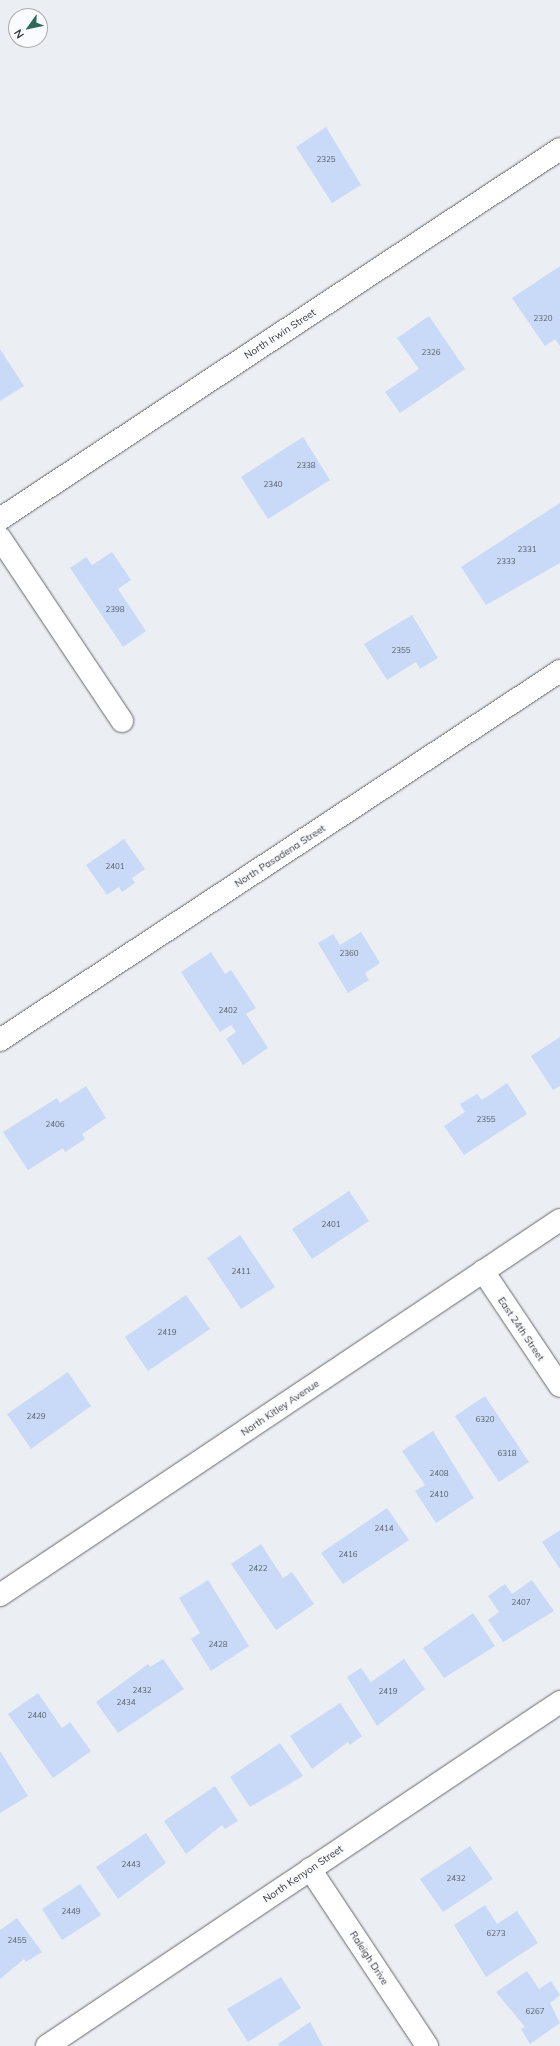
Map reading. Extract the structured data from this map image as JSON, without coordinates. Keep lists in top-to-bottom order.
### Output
{
  "streets": {
    "street": [
      "North Irwin Street",
      "North Pasadena Street",
      "East 24th Street",
      "North Kitley Avenue",
      "North Kenyon Street",
      "Raleigh Drive"
    ]
  },
  "crossings": [
    ["East 24th Street", "North Kitley Avenue"],
    ["North Kenyon Street", "Raleigh Drive"]
  ],
  "house_numbers": [
    "2325",
    "2320",
    "2326",
    "2338",
    "2340",
    "2331",
    "2333",
    "2398",
    "2355",
    "2401",
    "2360",
    "2402",
    "2355",
    "2406",
    "2401",
    "2411",
    "2419",
    "2429",
    "6320",
    "6318",
    "2408",
    "2410",
    "2414",
    "2416",
    "2422",
    "2407",
    "2428",
    "2432",
    "2419",
    "2434",
    "2440",
    "2443",
    "2432",
    "2449",
    "6273",
    "2455",
    "6267"
  ],
  "north": "bottom left"
}
